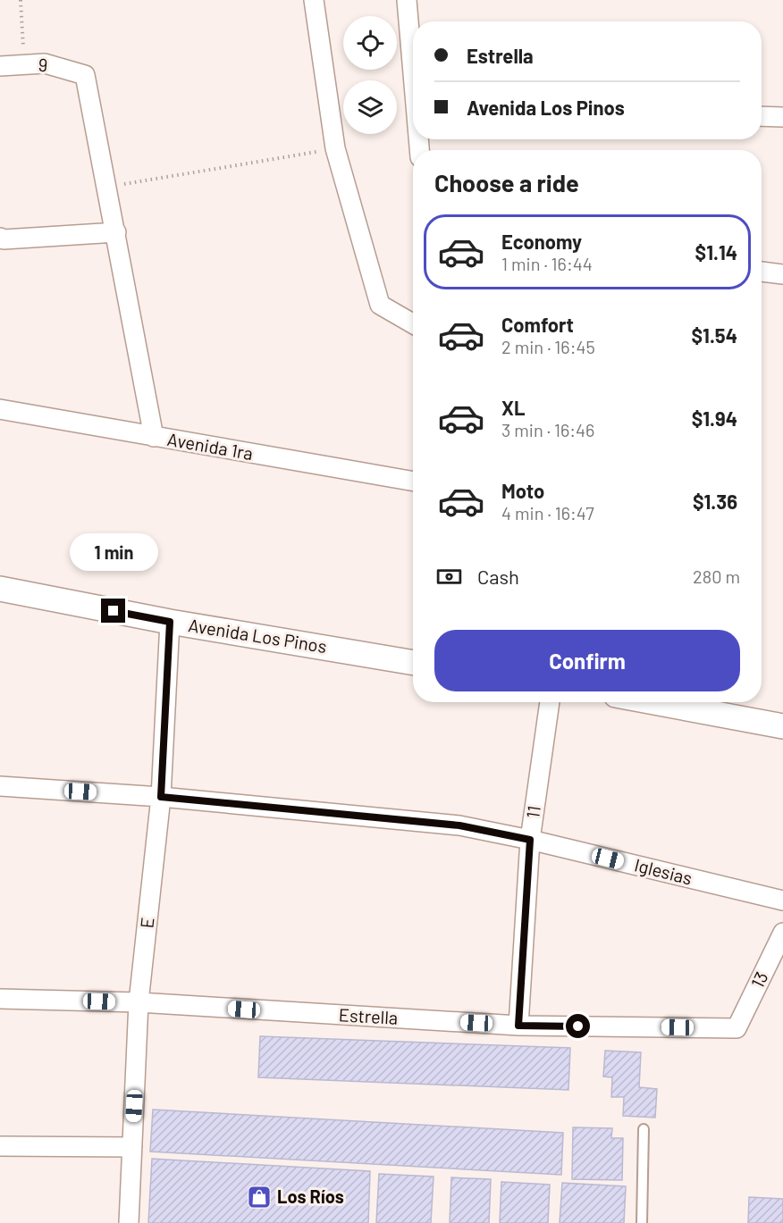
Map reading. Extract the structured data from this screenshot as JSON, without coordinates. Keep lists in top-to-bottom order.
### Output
{
  "streets": {
    "street": [
      "9",
      "Avenida 1ra",
      "Avenida Los Pinos",
      "11",
      "Iglesias",
      "E",
      "13",
      "Estrella"
    ]
  },
  "crossings": [
    ["Avenida Los Pinos", "E"],
    ["11", "Iglesias"],
    ["11", "Estrella"],
    ["Iglesias", "E"],
    ["E", "Estrella"],
    ["13", "Estrella"]
  ],
  "places": {
    "shop": ["Los Ríos"]
  },
  "page": {
    "banner": ["Estrella", "Avenida Los Pinos"],
    "heading": "Choose a ride",
    "list": [
      {
        "name": "Economy",
        "note": "1 min · 16:44",
        "value": "$1.14"
      },
      {
        "name": "Comfort",
        "note": "2 min · 16:45",
        "value": "$1.54"
      },
      {
        "name": "XL",
        "note": "3 min · 16:46",
        "value": "$1.94"
      },
      {
        "name": "Moto",
        "note": "4 min · 16:47",
        "value": "$1.36"
      }
    ],
    "bubble": "1 min",
    "pay": ["Cash", "280 m"],
    "buttons": "Confirm"
  }
}
